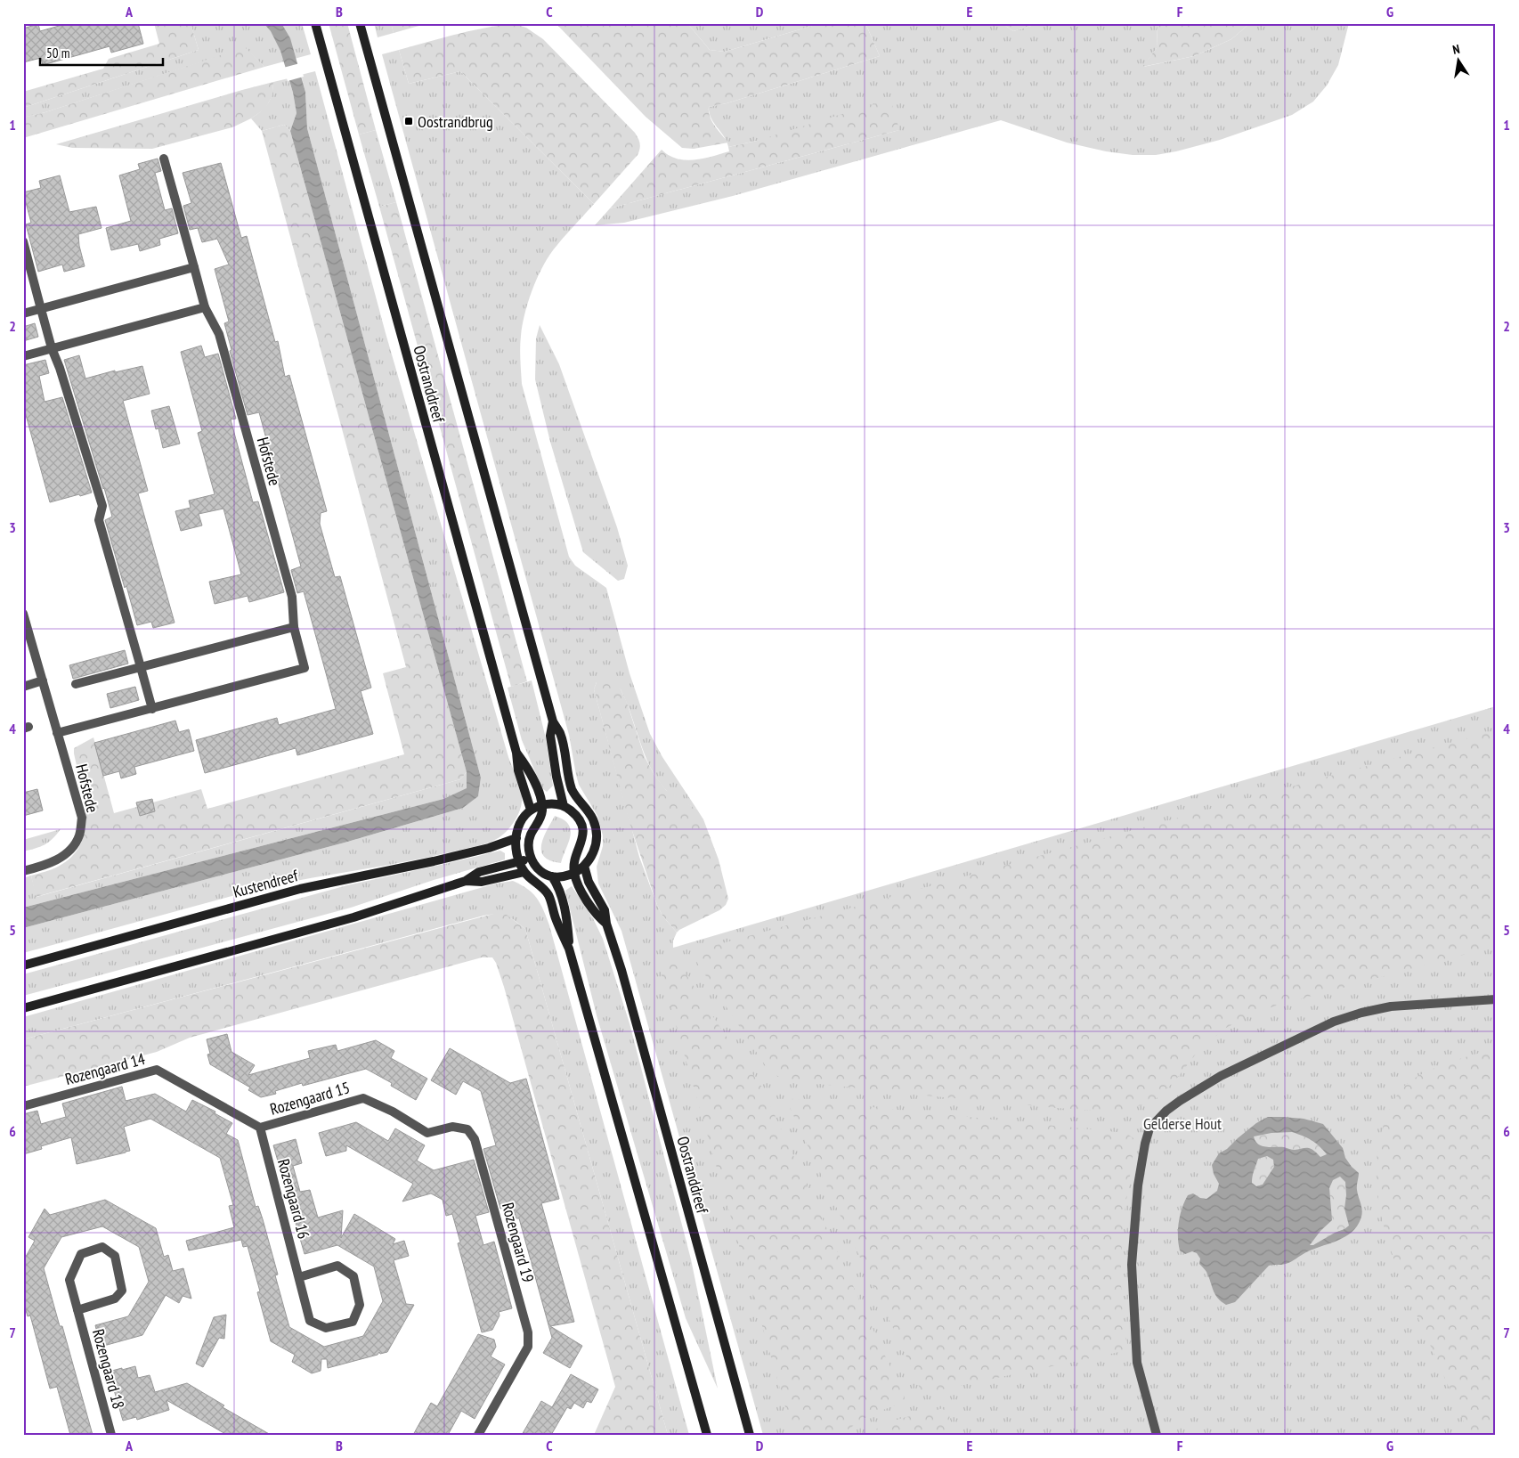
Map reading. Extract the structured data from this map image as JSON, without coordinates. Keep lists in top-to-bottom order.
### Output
{
  "streets": {
    "main road": ["Oostranddreef", "Kustendreef"],
    "street": [
      "Hofstede",
      "Rozengaard 14",
      "Rozengaard 15",
      "Rozengaard 16",
      "Rozengaard 19",
      "Rozengaard 18"
    ]
  },
  "crossings": [
    ["Rozengaard 14", "Rozengaard 15"],
    ["Rozengaard 14", "Rozengaard 16"],
    ["Rozengaard 15", "Rozengaard 16"],
    ["Rozengaard 15", "Rozengaard 19"]
  ],
  "parks": ["Gelderse Hout"],
  "places": {
    "transit": ["Oostrandbrug"]
  },
  "scale_bar": "50 m",
  "north": "top",
  "grid": {
    "columns": [
      "A",
      "B",
      "C",
      "D",
      "E",
      "F",
      "G"
    ],
    "rows": [
      "1",
      "2",
      "3",
      "4",
      "5",
      "6",
      "7"
    ]
  }
}
